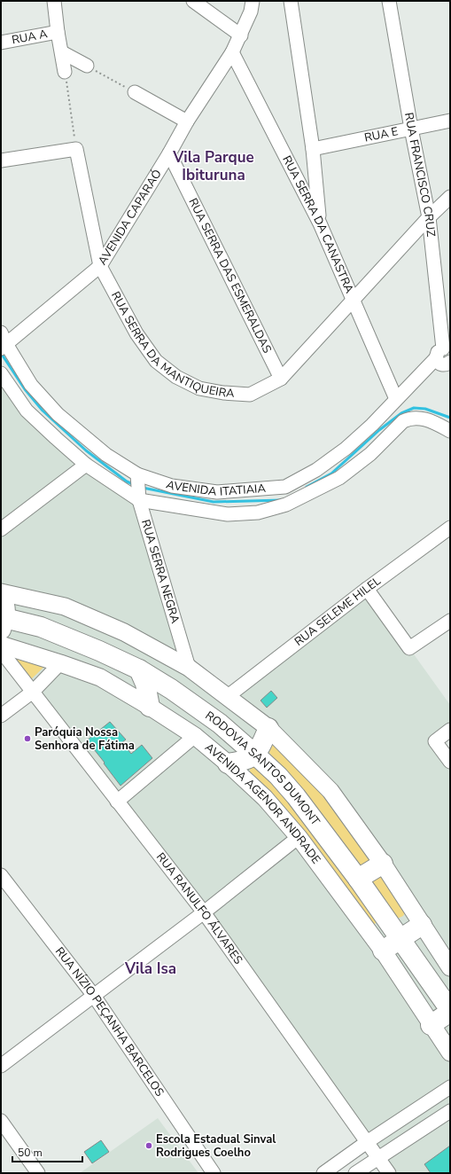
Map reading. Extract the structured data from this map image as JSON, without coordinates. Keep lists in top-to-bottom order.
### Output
{
  "streets": {
    "highway": ["RODOVIA SANTOS DUMONT"],
    "main road": ["AVENIDA AGENOR ANDRADE"],
    "street": [
      "RUA A",
      "RUA E",
      "RUA FRANCISCO CRUZ",
      "AVENIDA CAPARAÓ",
      "RUA SERRA DA CANASTRA",
      "RUA SERRA DAS ESMERALDAS",
      "RUA SERRA DA MANTIQUEIRA",
      "AVENIDA ITATIAIA",
      "RUA SERRA NEGRA",
      "RUA SELEME HILEL",
      "RUA RANULFO ÁLVARES",
      "RUA NÍZIO PEÇANHA BARCELOS"
    ]
  },
  "crossings": [
    ["RUA E", "RUA FRANCISCO CRUZ"],
    ["RUA FRANCISCO CRUZ", "RUA SERRA DA MANTIQUEIRA"],
    ["RUA FRANCISCO CRUZ", "AVENIDA ITATIAIA"],
    ["AVENIDA CAPARAÓ", "RUA SERRA DA CANASTRA"],
    ["AVENIDA CAPARAÓ", "RUA SERRA DAS ESMERALDAS"],
    ["AVENIDA CAPARAÓ", "RUA SERRA DA MANTIQUEIRA"],
    ["AVENIDA CAPARAÓ", "AVENIDA ITATIAIA"],
    ["RUA SERRA DA CANASTRA", "RUA SERRA DA MANTIQUEIRA"],
    ["RUA SERRA DA CANASTRA", "AVENIDA ITATIAIA"],
    ["RUA SERRA DAS ESMERALDAS", "RUA SERRA DA MANTIQUEIRA"],
    ["AVENIDA ITATIAIA", "RUA SERRA NEGRA"]
  ],
  "districts": ["Vila Parque Ibituruna", "Vila Isa"],
  "places": ["Paróquia Nossa Senhora de Fátima", "Escola Estadual Sinval Rodrigues Coelho"],
  "scale_bar": "50 m"
}
